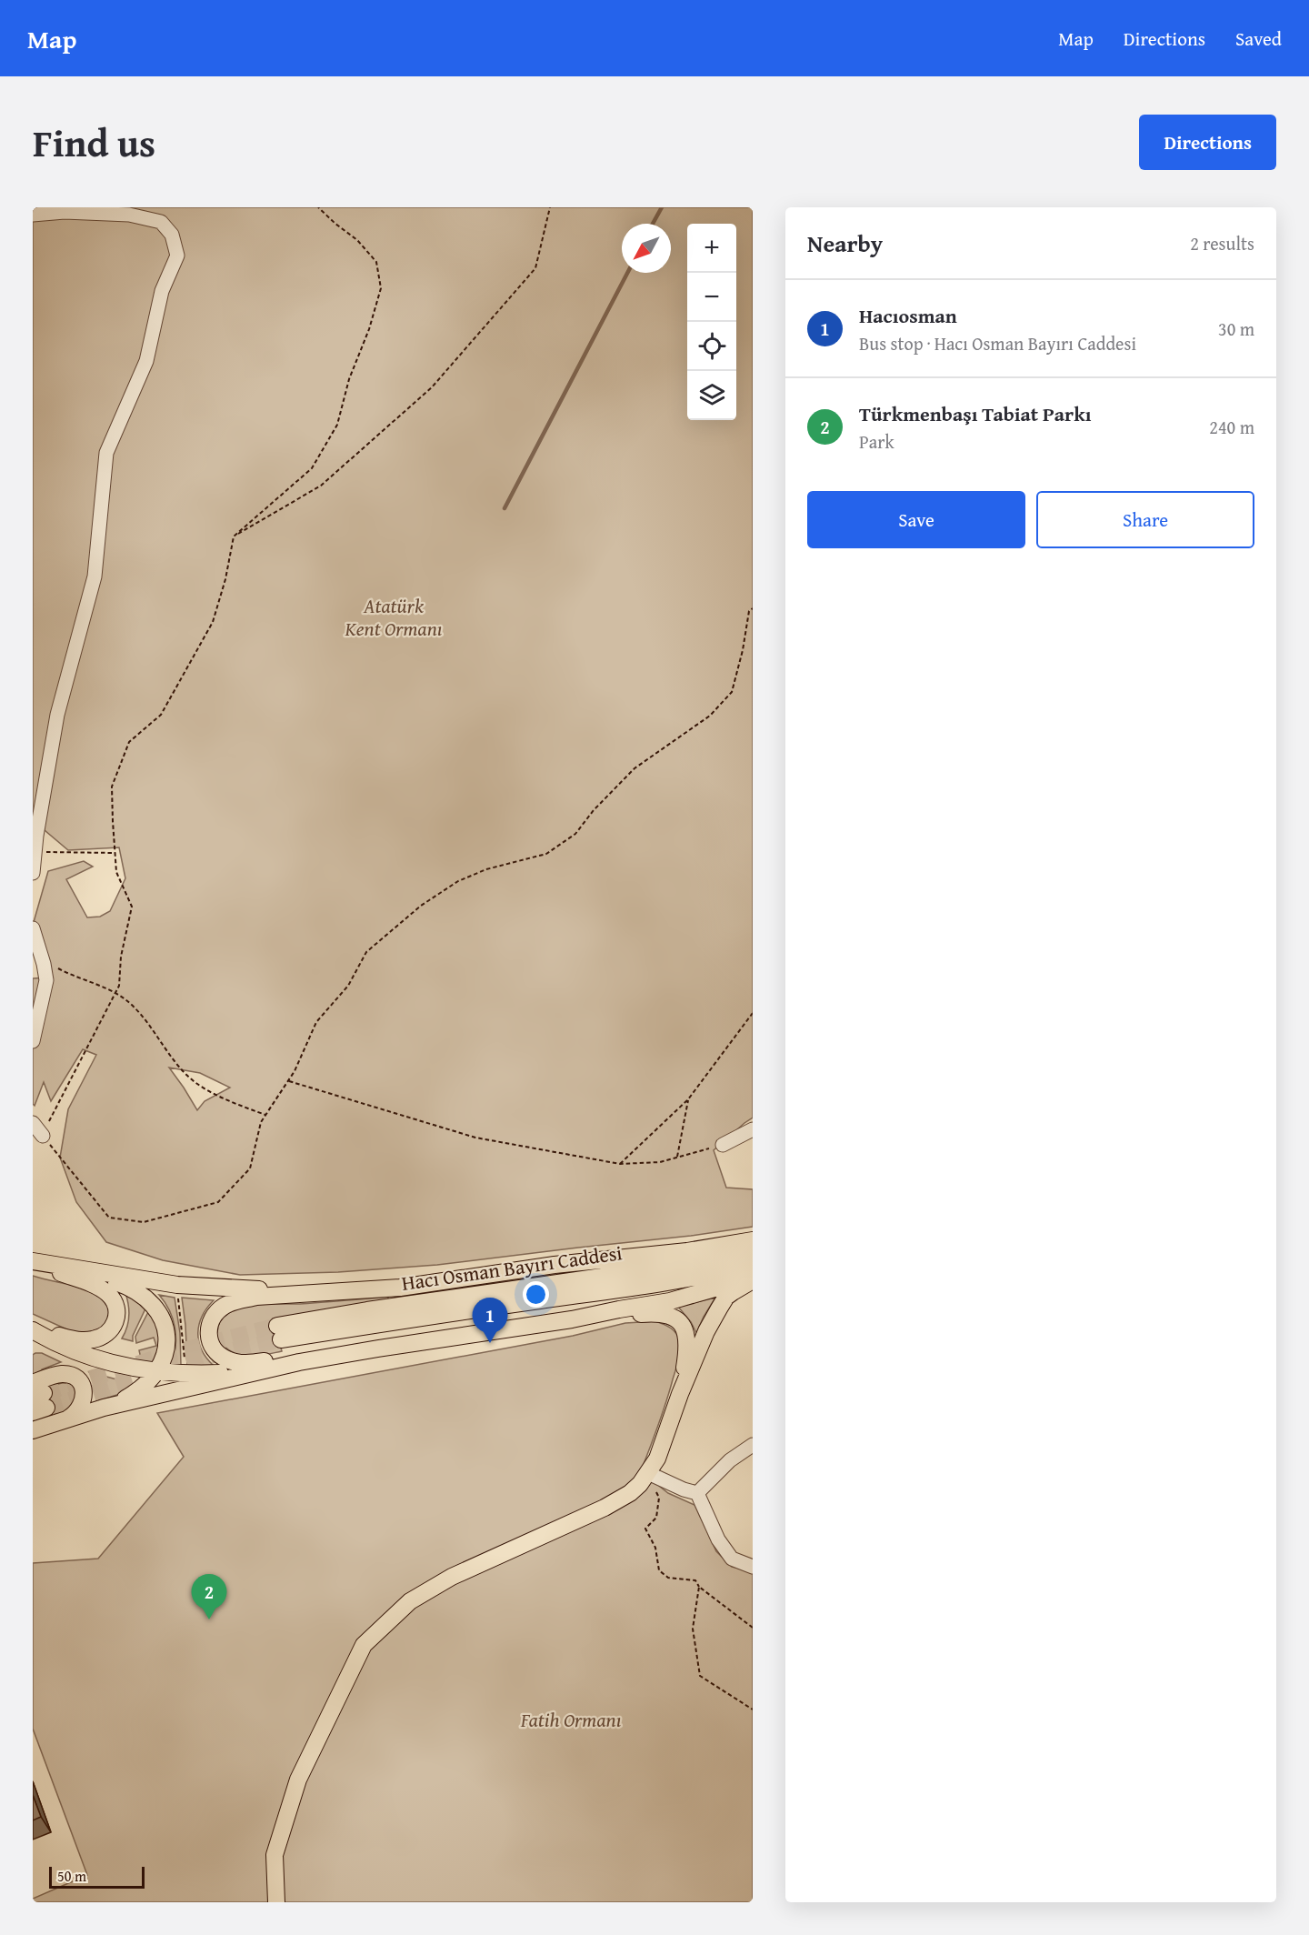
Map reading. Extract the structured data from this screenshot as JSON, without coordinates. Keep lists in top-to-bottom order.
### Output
{
  "streets": {
    "main road": ["Hacı Osman Bayırı Caddesi"]
  },
  "parks": ["Atatürk Kent Ormanı", "Fatih Ormanı"],
  "scale_bar": "50 m",
  "north": "bottom left",
  "page": {
    "header": "Map",
    "nav": ["Map", "Directions", "Saved"],
    "title": "Find us",
    "buttons": [
      "Directions",
      ["Save", "Share"]
    ],
    "heading": ["Nearby", "2 results"],
    "map_buttons": ["+", "−"],
    "list": [
      {
        "mark": "1",
        "name": "Hacıosman",
        "note": "Bus stop · Hacı Osman Bayırı Caddesi",
        "value": "30 m"
      },
      {
        "mark": "2",
        "name": "Türkmenbaşı Tabiat Parkı",
        "note": "Park",
        "value": "240 m"
      }
    ],
    "pins": ["1", "2"],
    "scale": "50 m"
  }
}
